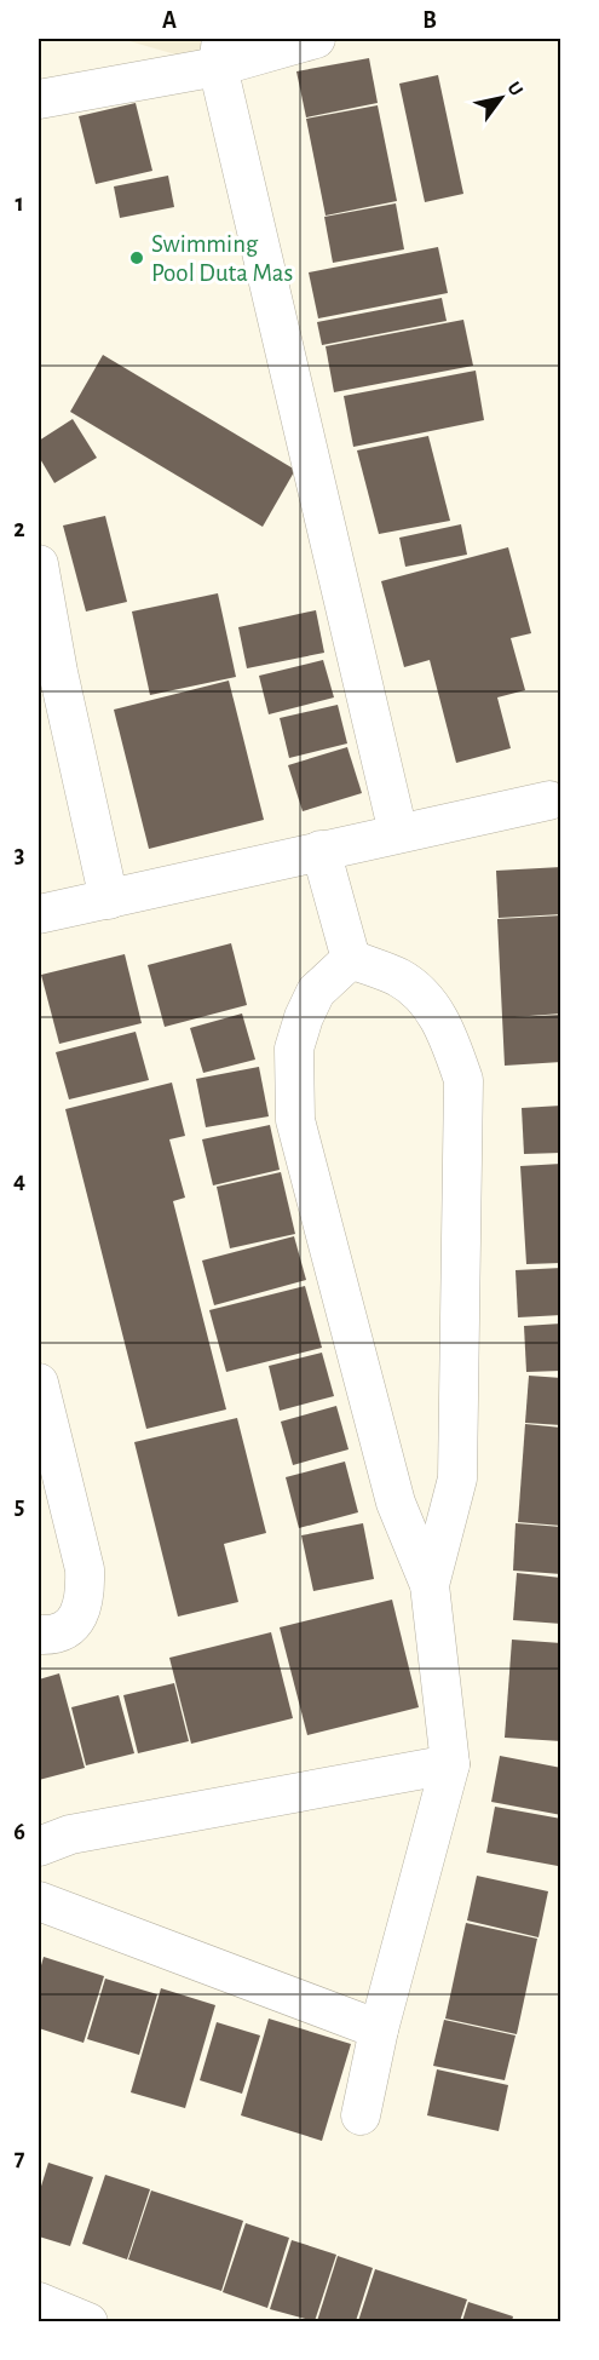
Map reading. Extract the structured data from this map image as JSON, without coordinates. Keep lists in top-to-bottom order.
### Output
{
  "places": ["Swimming Pool Duta Mas"],
  "north": "top right",
  "grid": {
    "columns": ["A", "B"],
    "rows": [
      "1",
      "2",
      "3",
      "4",
      "5",
      "6",
      "7"
    ]
  }
}
